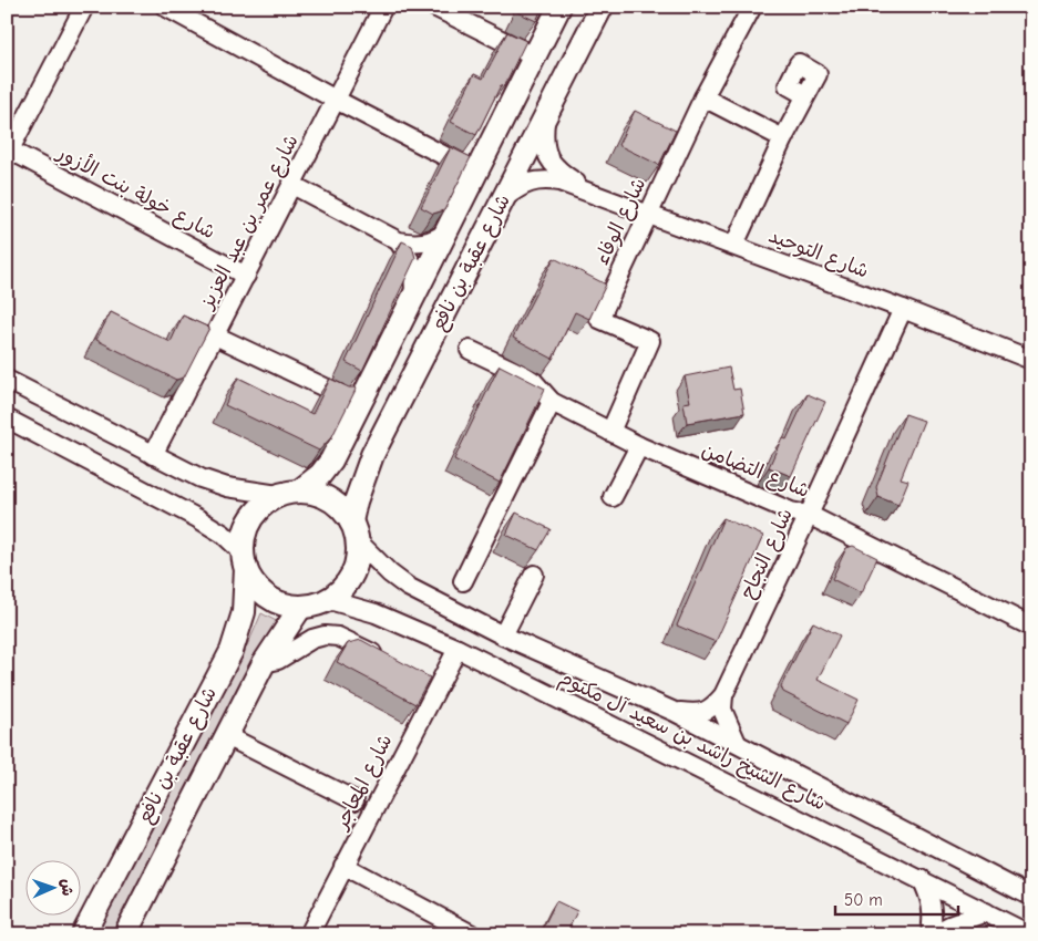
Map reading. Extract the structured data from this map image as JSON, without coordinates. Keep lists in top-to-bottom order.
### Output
{
  "streets": {
    "main road": ["شارع عقبة بن نافع"],
    "street": [
      "شارع خولة بنت الأزور",
      "شارع عمر بن عبد العزيز",
      "شارع الوفاء",
      "شارع التوحيد",
      "شارع التضامن",
      "شارع النجاح",
      "شارع الشيخ راشد بن سعيد آل مكتوم",
      "شارع المعاجر"
    ]
  },
  "crossings": [
    ["شارع خولة بنت الأزور", "شارع عمر بن عبد العزيز"],
    ["شارع الوفاء", "شارع التوحيد"],
    ["شارع الوفاء", "شارع التضامن"],
    ["شارع التوحيد", "شارع عقبة بن نافع"],
    ["شارع التوحيد", "شارع النجاح"],
    ["شارع عقبة بن نافع", "شارع الشيخ راشد بن سعيد آل مكتوم"],
    ["شارع التضامن", "شارع النجاح"],
    ["شارع النجاح", "شارع الشيخ راشد بن سعيد آل مكتوم"],
    ["شارع الشيخ راشد بن سعيد آل مكتوم", "شارع المعاجر"]
  ],
  "scale_bar": "50 m",
  "north": "right"
}
